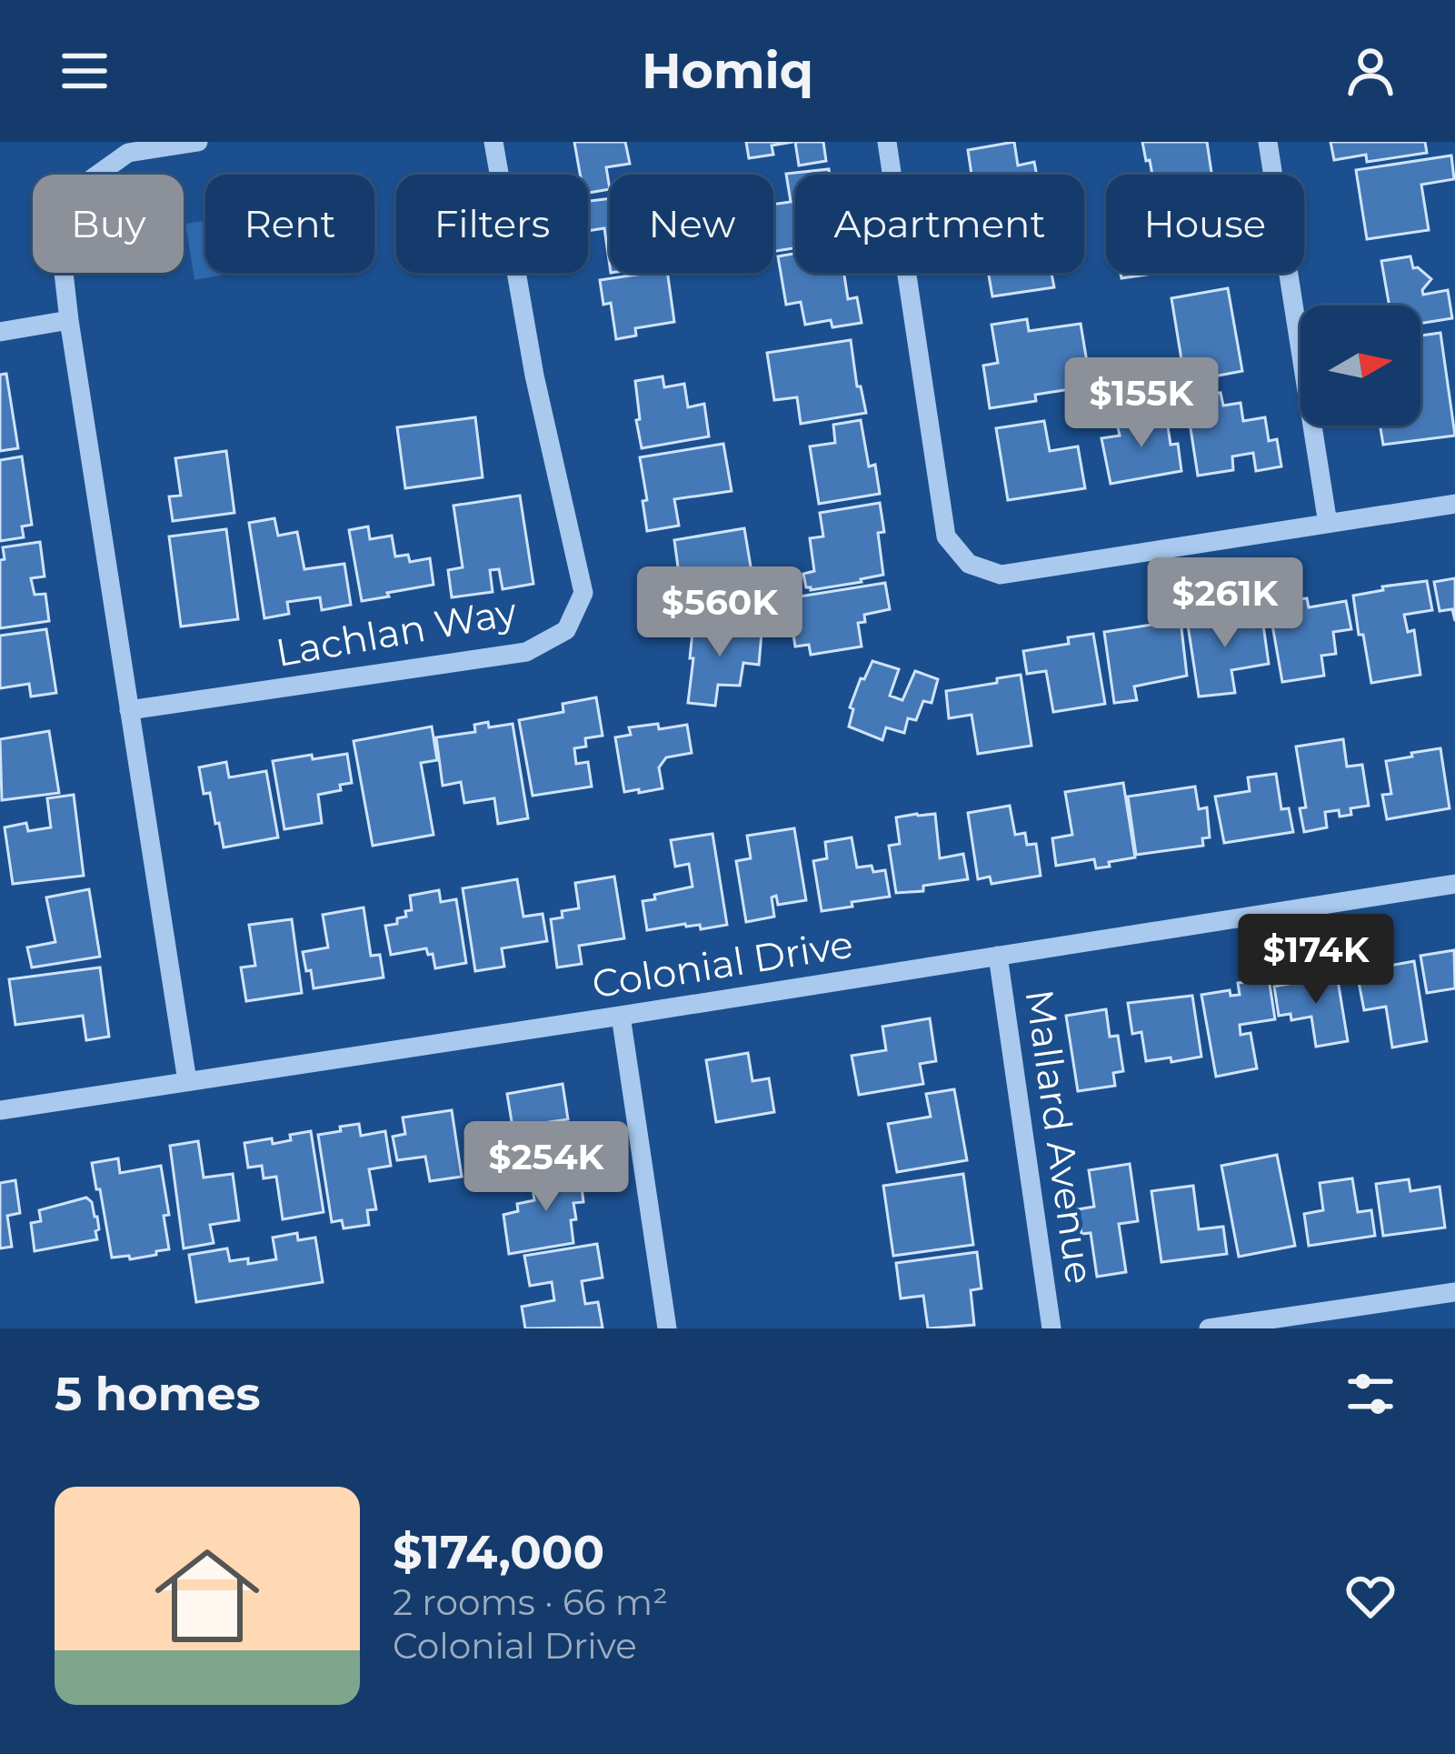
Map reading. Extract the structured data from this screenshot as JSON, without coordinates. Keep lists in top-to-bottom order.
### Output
{
  "streets": {
    "street": ["Lachlan Way", "Colonial Drive", "Mallard Avenue"]
  },
  "crossings": [
    ["Colonial Drive", "Mallard Avenue"]
  ],
  "north": "right",
  "page": {
    "header": "Homiq",
    "chip": [
      "Buy",
      "Rent",
      "Filters",
      "New",
      "Apartment",
      "House"
    ],
    "price": [
      "$155K",
      "$261K",
      "$560K",
      "$174K",
      "$254K"
    ],
    "heading": "5 homes",
    "list": [
      {
        "name": "$174,000",
        "note": "2 rooms · 66 m² · Colonial Drive"
      }
    ]
  }
}
